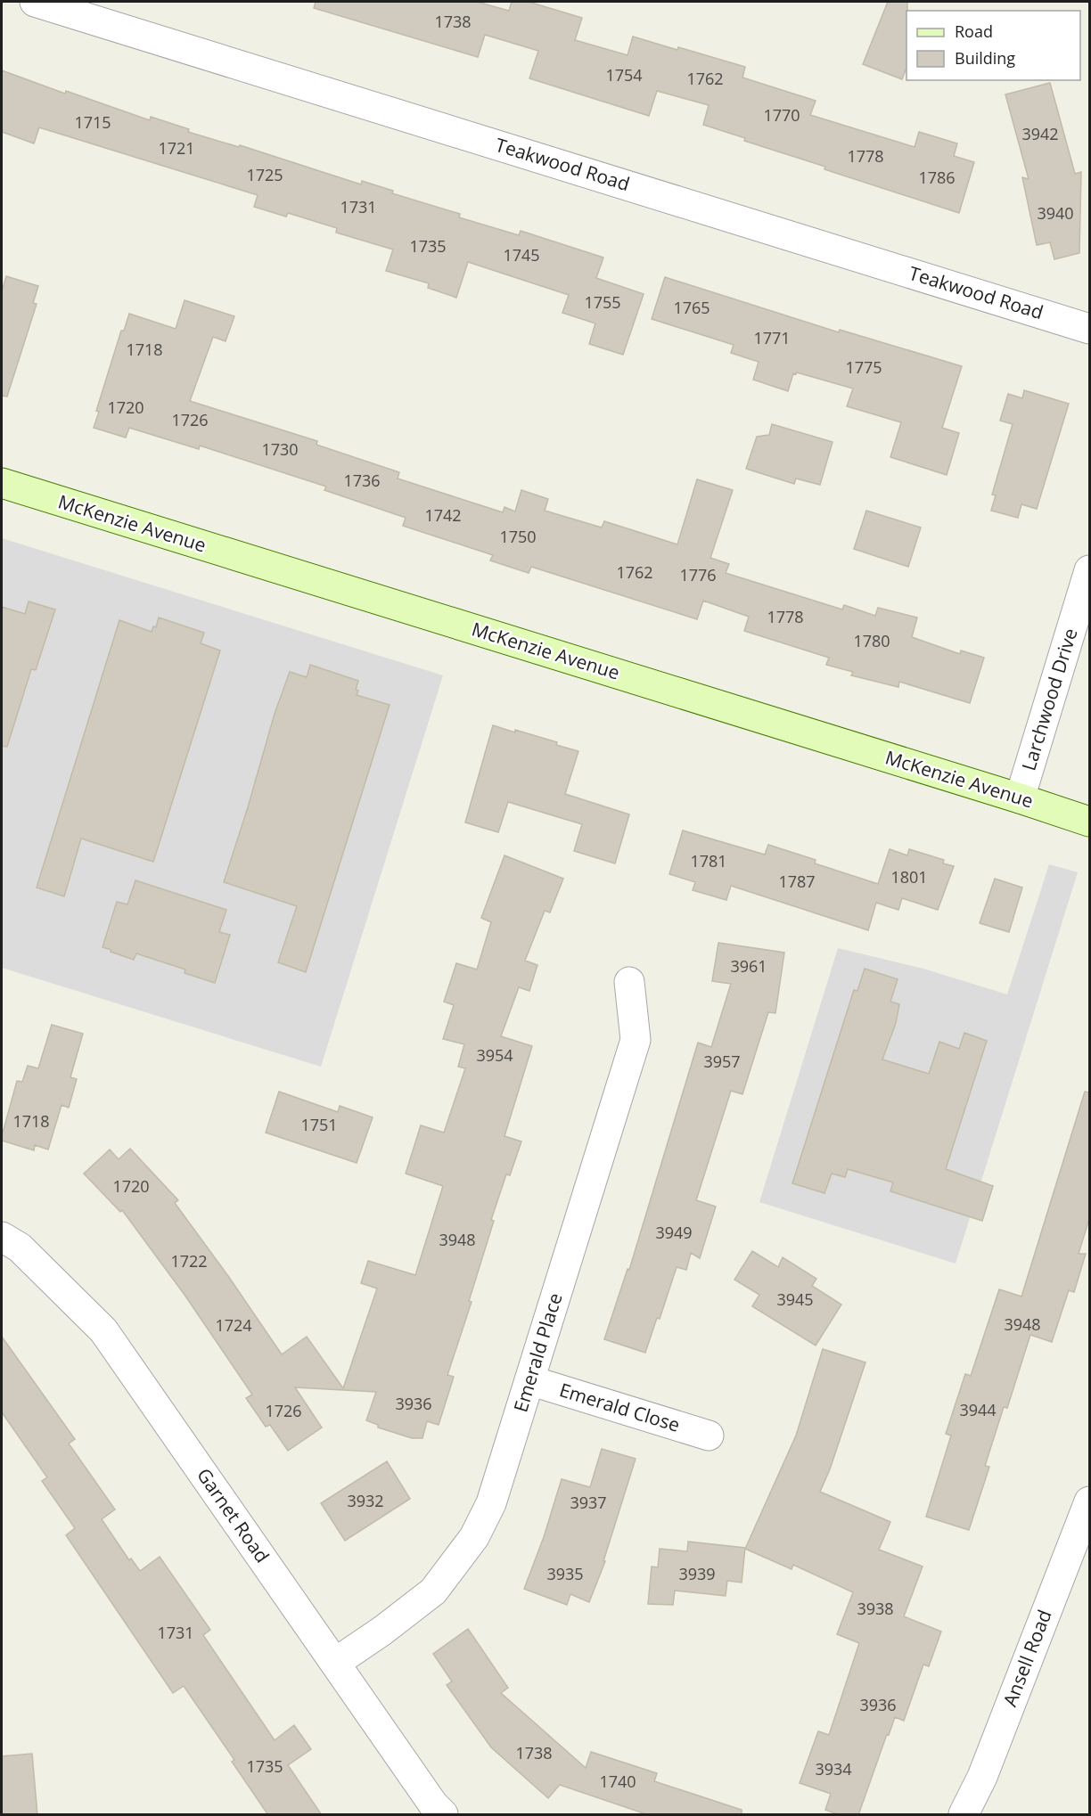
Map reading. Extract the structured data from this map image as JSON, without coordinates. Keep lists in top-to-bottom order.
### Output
{
  "streets": {
    "main road": ["McKenzie Avenue"],
    "street": [
      "Teakwood Road",
      "Larchwood Drive",
      "Emerald Place",
      "Emerald Close",
      "Garnet Road",
      "Ansell Road"
    ]
  },
  "crossings": [
    ["McKenzie Avenue", "Larchwood Drive"],
    ["Emerald Place", "Emerald Close"],
    ["Emerald Place", "Garnet Road"]
  ],
  "house_numbers": [
    "1738",
    "1754",
    "1762",
    "1770",
    "1715",
    "3942",
    "1721",
    "1778",
    "1725",
    "1786",
    "1731",
    "3940",
    "1735",
    "1745",
    "1755",
    "1765",
    "1771",
    "1718",
    "1775",
    "1720",
    "1726",
    "1730",
    "1736",
    "1742",
    "1750",
    "1762",
    "1776",
    "1778",
    "1780",
    "1781",
    "1801",
    "1787",
    "3961",
    "3954",
    "3957",
    "1718",
    "1751",
    "1720",
    "3949",
    "3948",
    "1722",
    "3945",
    "3948",
    "1724",
    "3936",
    "3944",
    "1726",
    "3932",
    "3937",
    "3935",
    "3939",
    "3938",
    "1731",
    "3936",
    "1738",
    "1735",
    "3934",
    "1740"
  ],
  "legend": ["Road", "Building"]
}
